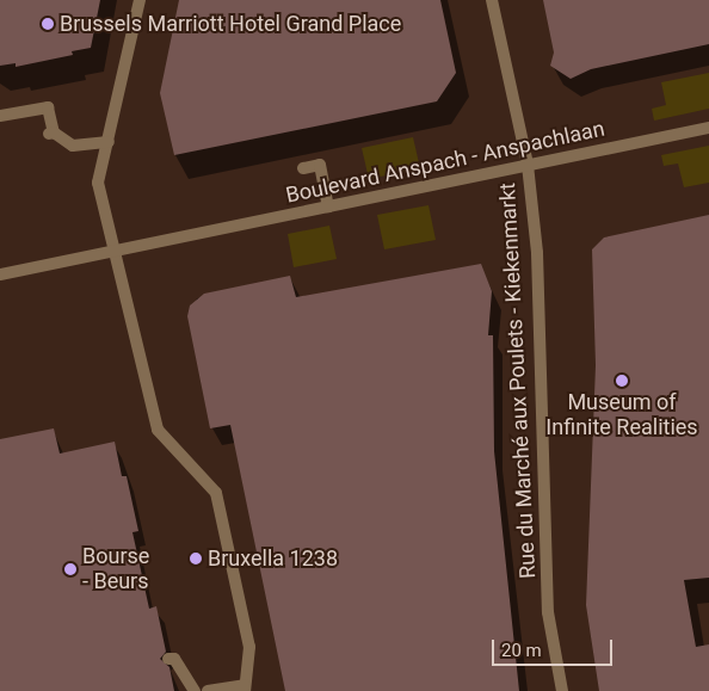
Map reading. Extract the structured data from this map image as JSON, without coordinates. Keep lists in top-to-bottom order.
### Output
{
  "streets": {
    "street": ["Boulevard Anspach - Anspachlaan", "Rue du Marché aux Poulets - Kiekenmarkt"]
  },
  "crossings": [
    ["Boulevard Anspach - Anspachlaan", "Rue du Marché aux Poulets - Kiekenmarkt"]
  ],
  "places": [
    "Brussels Marriott Hotel Grand Place",
    "Museum of Infinite Realities",
    "Bruxella 1238",
    "Bourse - Beurs"
  ],
  "scale_bar": "20 m"
}
